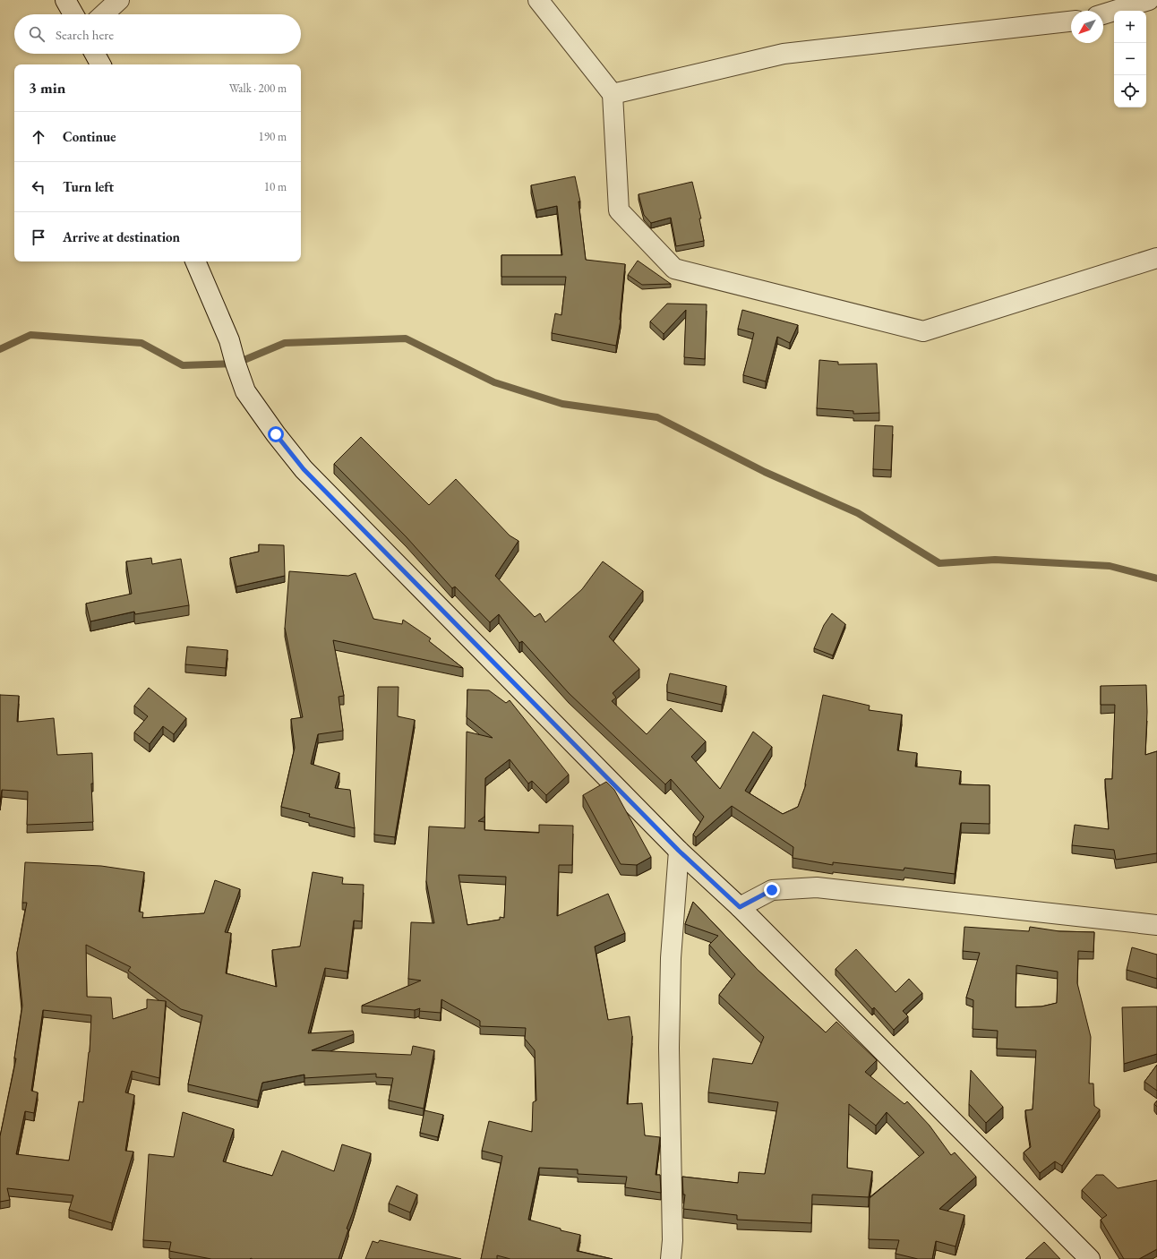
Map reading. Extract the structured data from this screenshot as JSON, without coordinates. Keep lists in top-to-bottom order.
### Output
{
  "north": "bottom left",
  "page": {
    "map_buttons": ["+", "−"],
    "search": "Search here",
    "heading": ["3 min", "Walk · 200 m"],
    "list": [
      ["Continue", "190 m"],
      ["Turn left", "10 m"],
      "Arrive at destination"
    ]
  }
}
